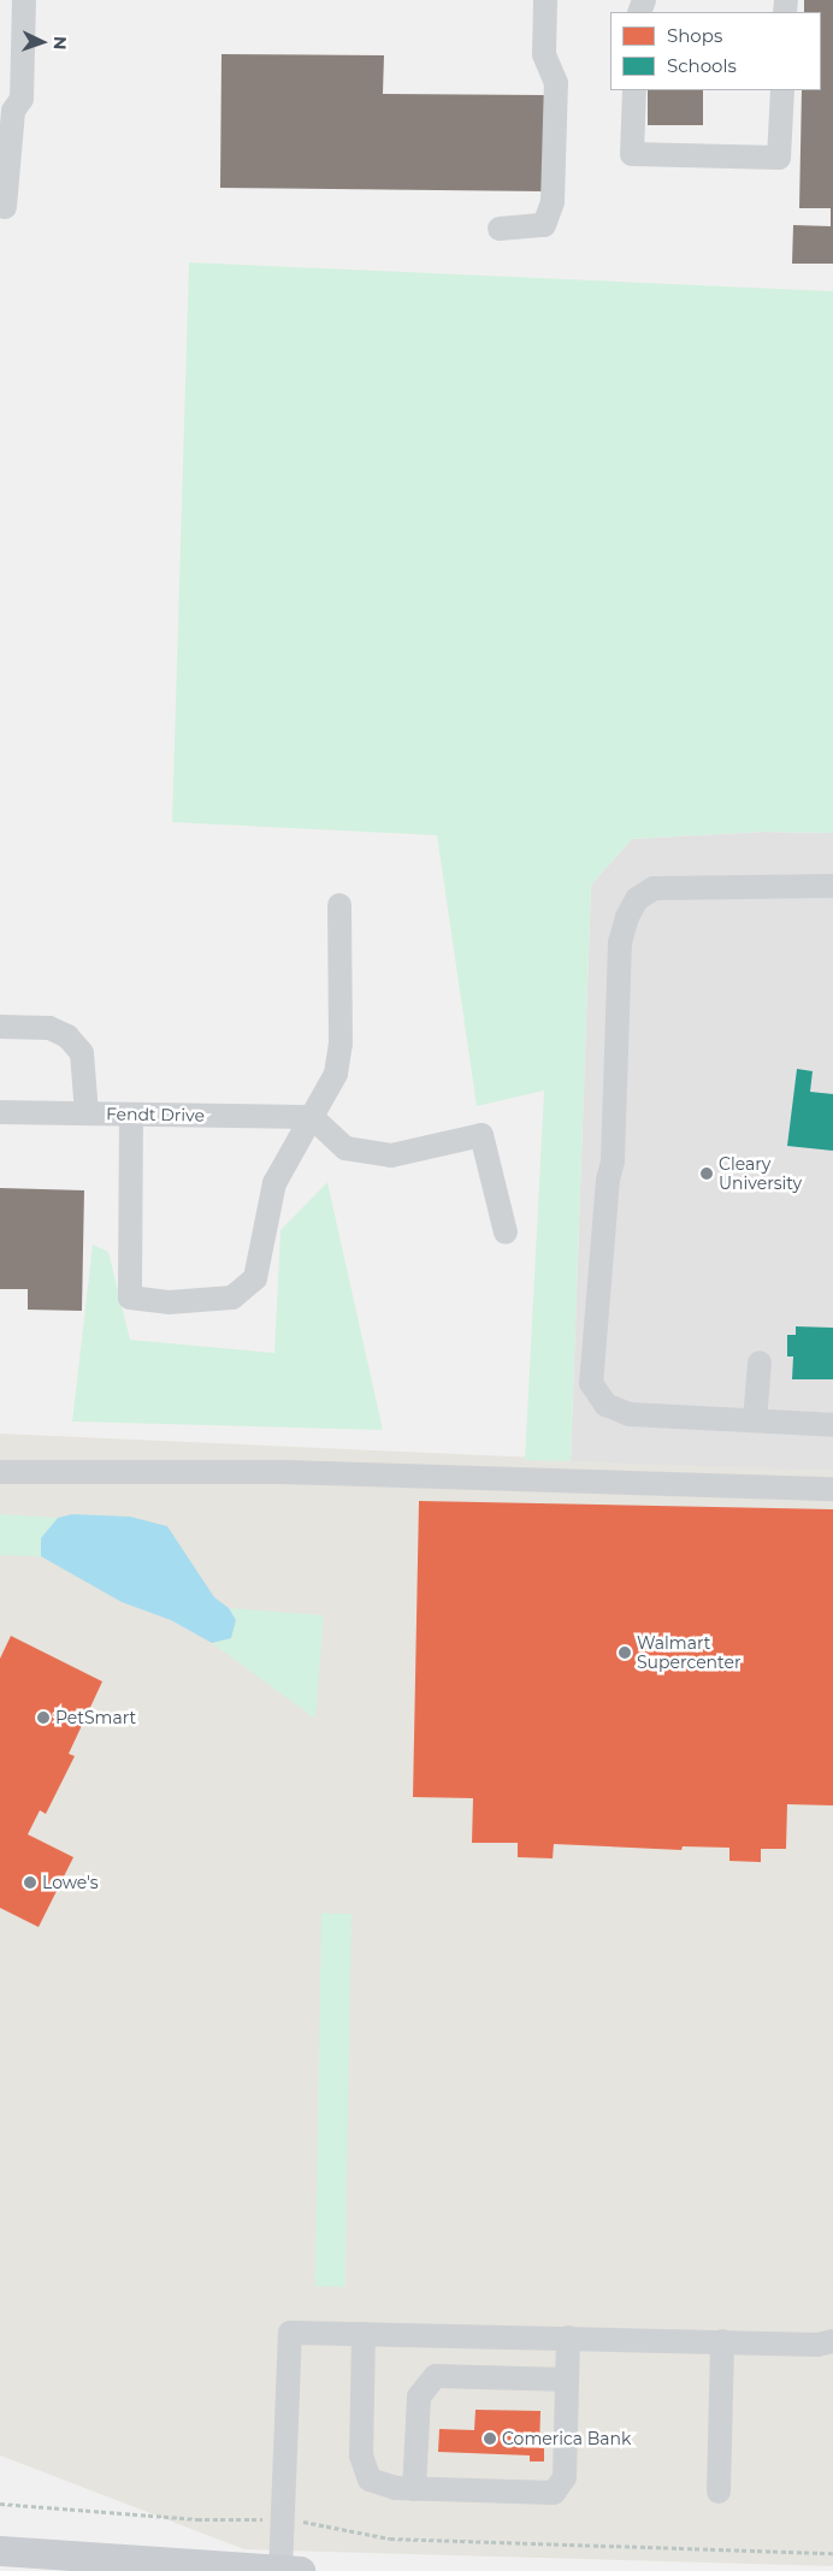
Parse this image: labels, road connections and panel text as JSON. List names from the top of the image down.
{
  "streets": {
    "street": ["Fendt Drive"]
  },
  "places": [
    "Cleary University",
    "Walmart Supercenter",
    "PetSmart",
    "Lowe's",
    "Comerica Bank"
  ],
  "legend": ["Shops", "Schools"],
  "north": "right"
}
